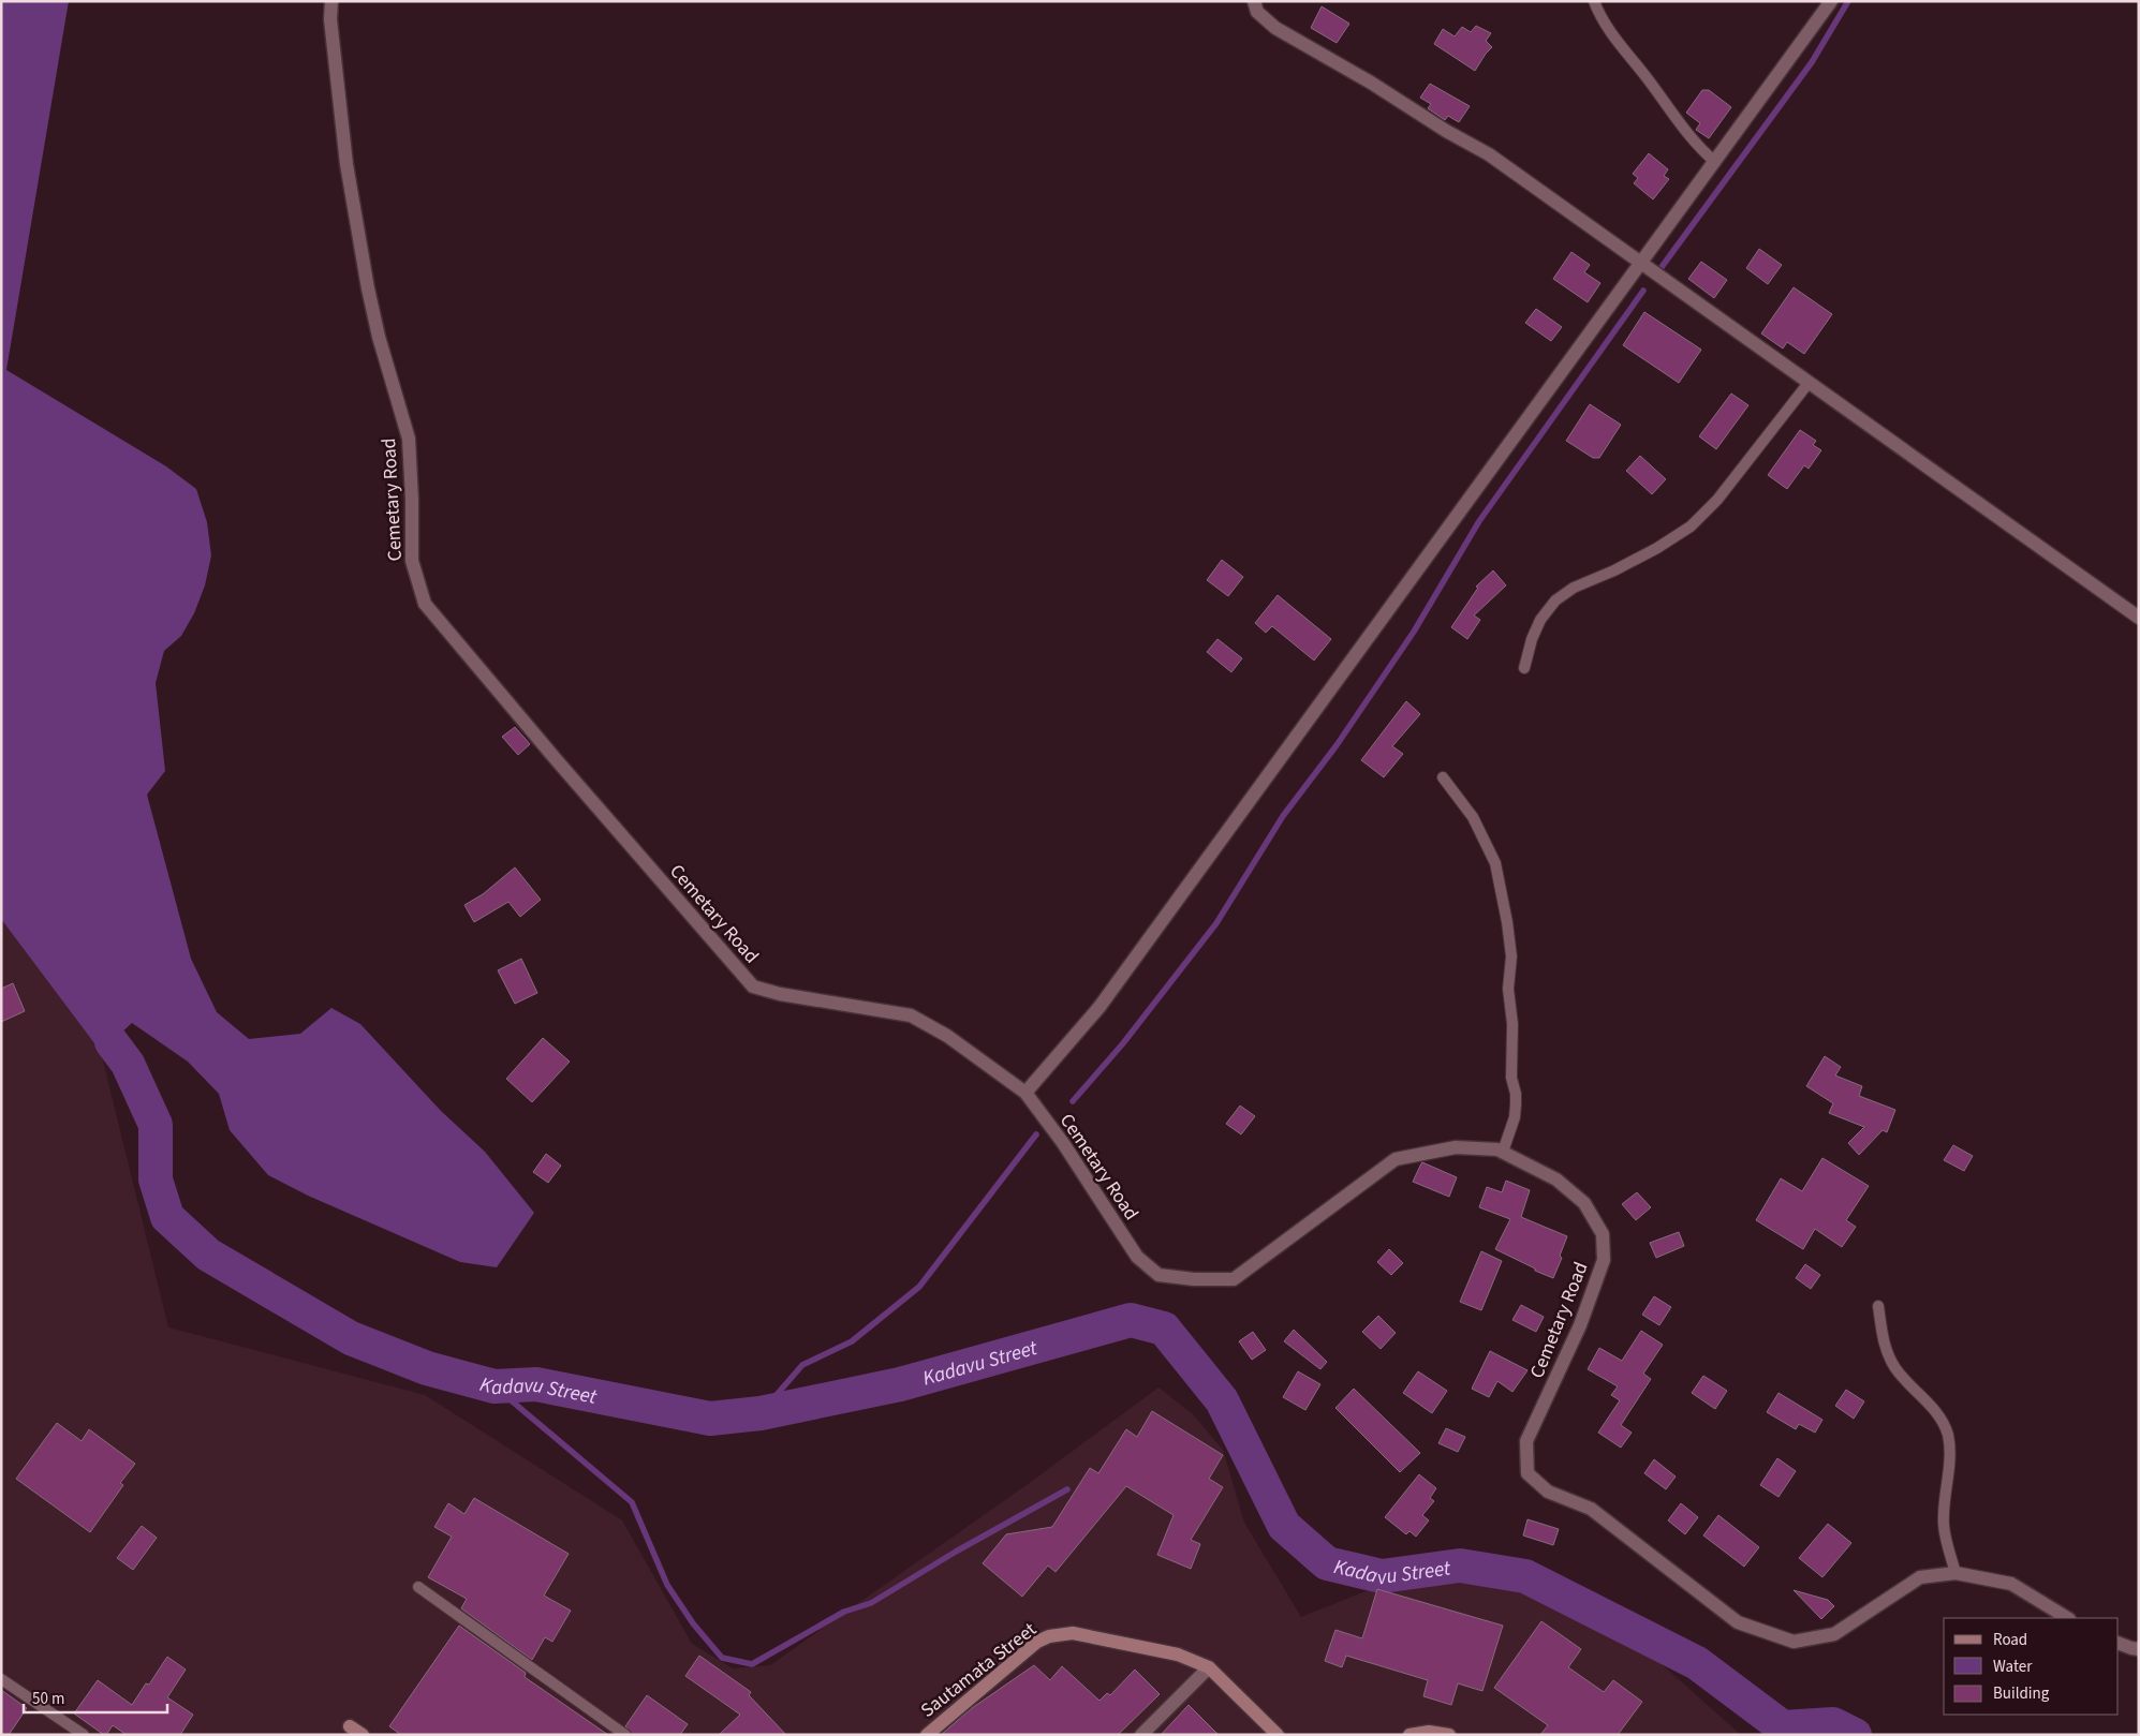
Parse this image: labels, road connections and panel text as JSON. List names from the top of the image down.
{
  "streets": {
    "street": ["Cemetary Road", "Sautamata Street"]
  },
  "water": ["Kadavu Street"],
  "legend": ["Road", "Water", "Building"],
  "scale_bar": "50 m"
}
